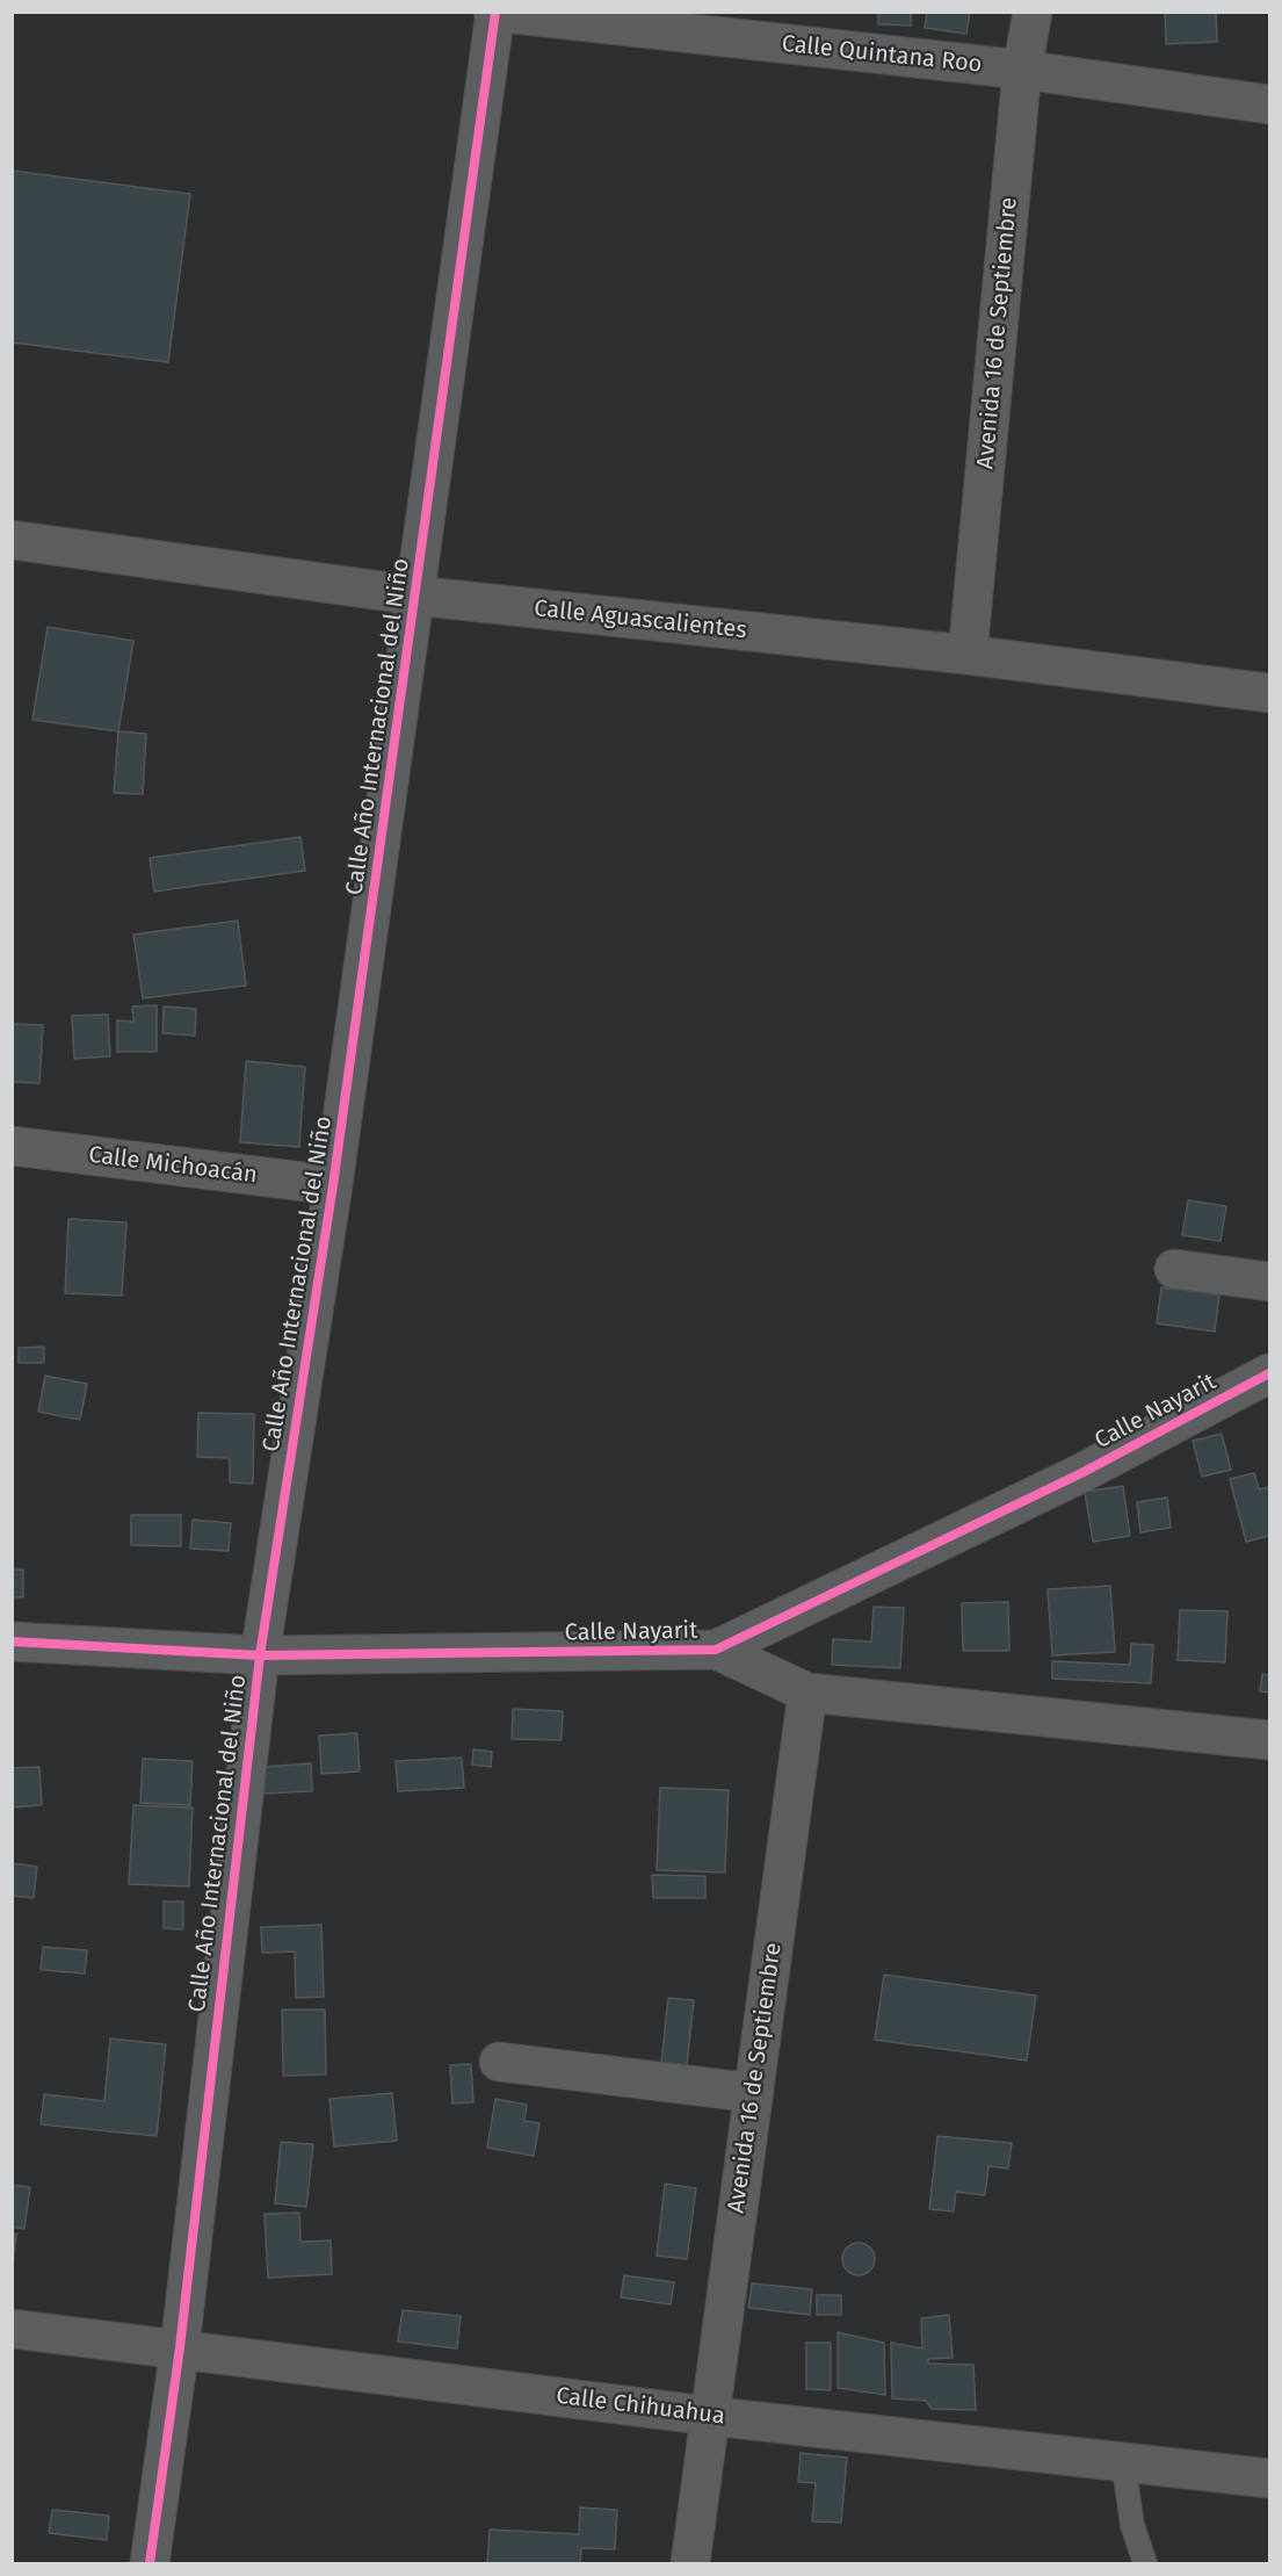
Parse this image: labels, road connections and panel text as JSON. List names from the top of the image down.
{
  "streets": {
    "street": [
      "Calle Quintana Roo",
      "Avenida 16 de Septiembre",
      "Calle Aguascalientes",
      "Calle Año Internacional del Niño",
      "Calle Michoacán",
      "Calle Nayarit",
      "Calle Chihuahua"
    ]
  },
  "crossings": [
    ["Calle Quintana Roo", "Avenida 16 de Septiembre"],
    ["Calle Quintana Roo", "Calle Año Internacional del Niño"],
    ["Avenida 16 de Septiembre", "Calle Aguascalientes"],
    ["Avenida 16 de Septiembre", "Calle Chihuahua"],
    ["Calle Aguascalientes", "Calle Año Internacional del Niño"],
    ["Calle Año Internacional del Niño", "Calle Michoacán"],
    ["Calle Año Internacional del Niño", "Calle Nayarit"],
    ["Calle Año Internacional del Niño", "Calle Chihuahua"]
  ]
}
